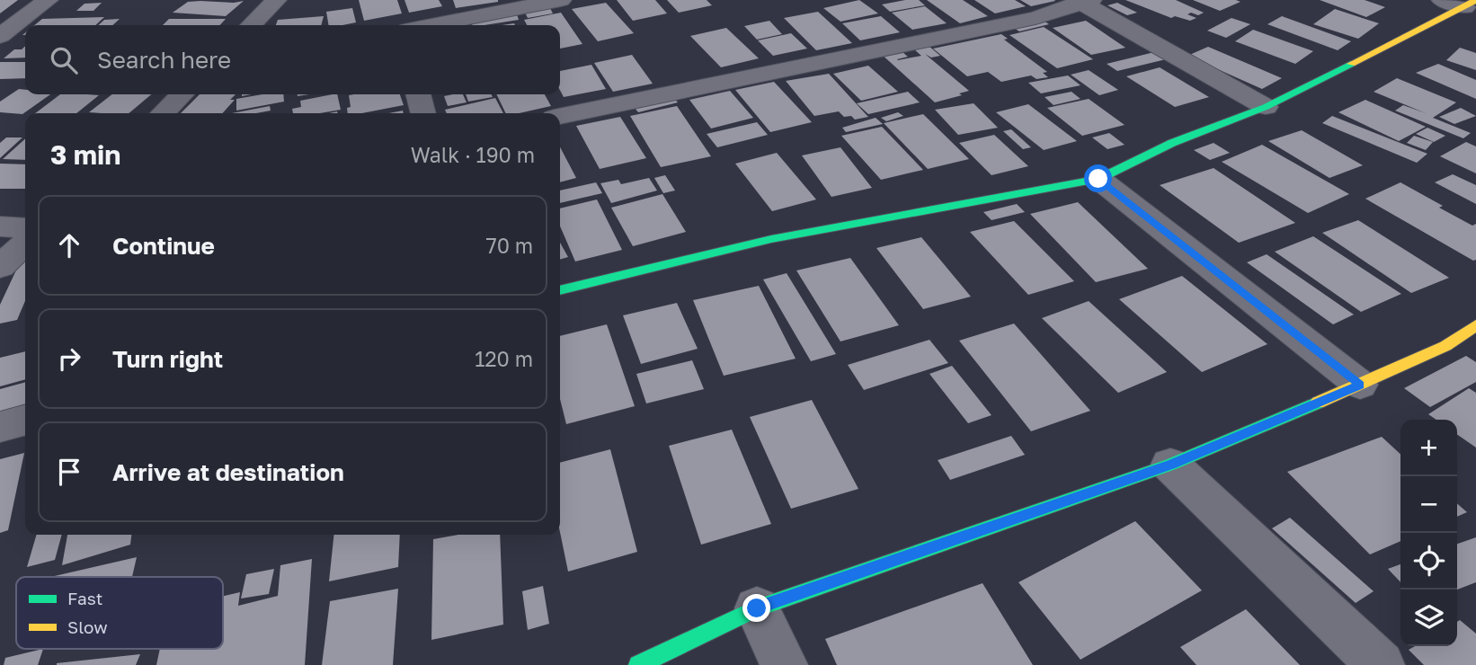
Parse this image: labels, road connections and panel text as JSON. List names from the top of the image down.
{
  "legend": ["Fast", "Slow"],
  "page": {
    "search": "Search here",
    "heading": ["3 min", "Walk · 190 m"],
    "list": [
      ["Continue", "70 m"],
      ["Turn right", "120 m"],
      "Arrive at destination"
    ],
    "map_buttons": ["+", "−"]
  }
}
